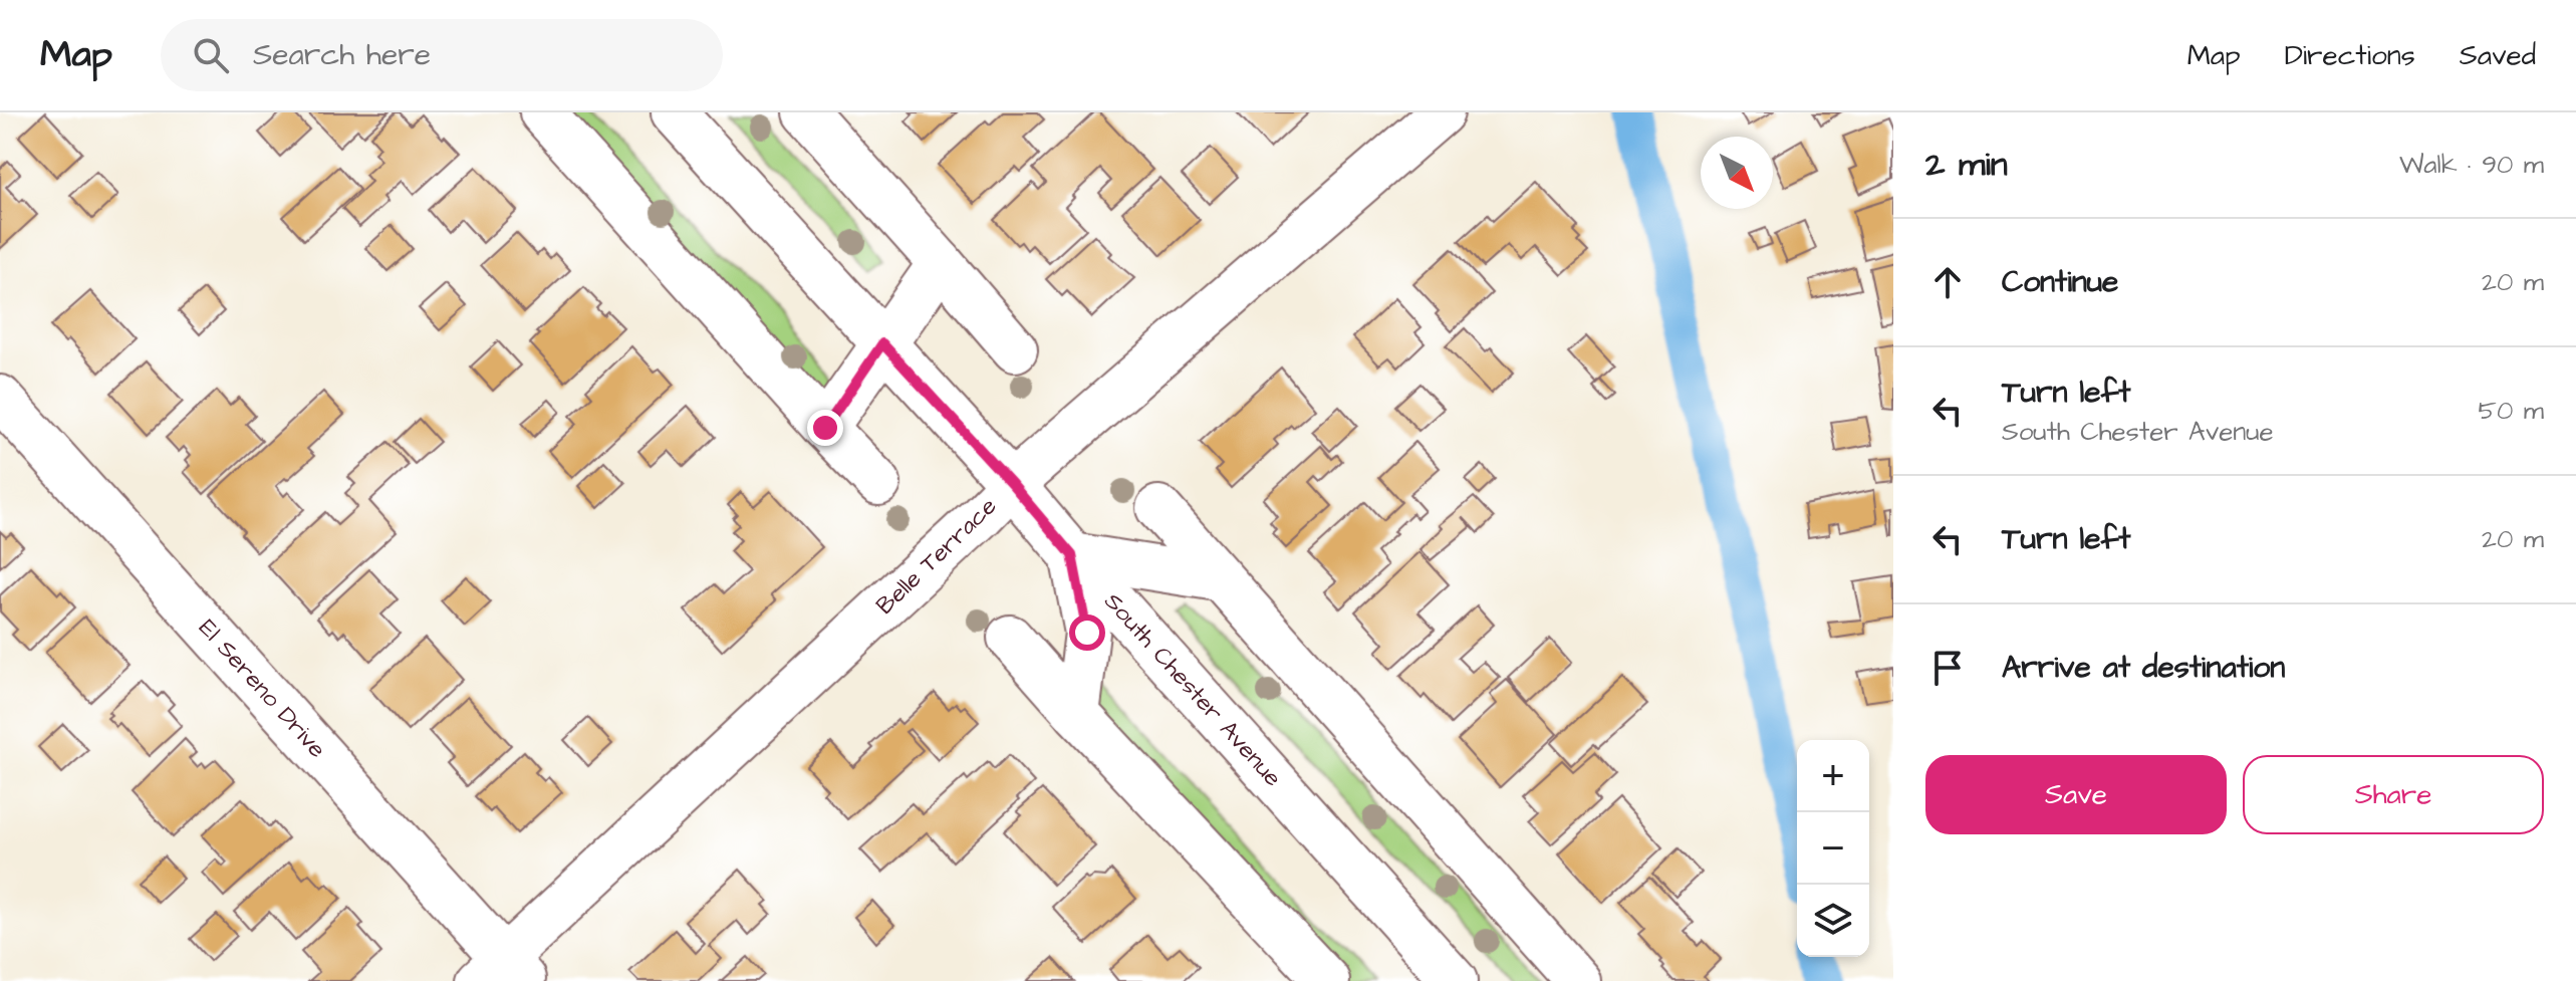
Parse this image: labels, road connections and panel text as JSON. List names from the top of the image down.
{
  "streets": {
    "street": ["Belle Terrace", "El Sereno Drive", "South Chester Avenue"]
  },
  "crossings": [
    ["Belle Terrace", "El Sereno Drive"],
    ["Belle Terrace", "South Chester Avenue"]
  ],
  "north": "bottom right",
  "page": {
    "header": "Map",
    "search": "Search here",
    "nav": ["Map", "Directions", "Saved"],
    "heading": ["2 min", "Walk · 90 m"],
    "list": [
      ["Continue", "20 m"],
      ["Turn left", "South Chester Avenue", "50 m"],
      ["Turn left", "20 m"],
      "Arrive at destination"
    ],
    "buttons": ["Save", "Share"],
    "map_buttons": ["+", "−"]
  }
}
